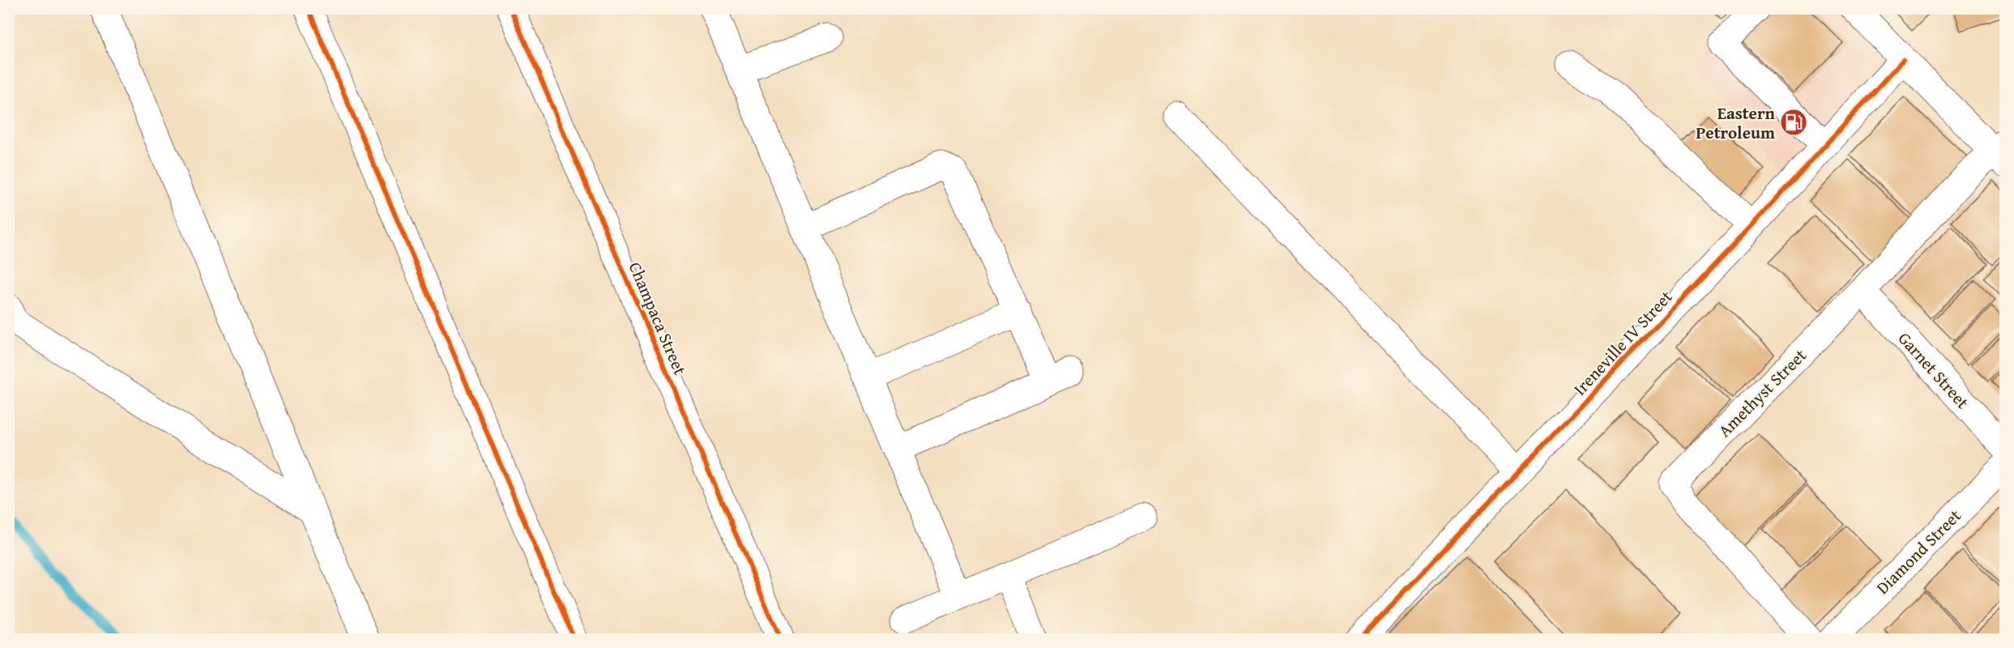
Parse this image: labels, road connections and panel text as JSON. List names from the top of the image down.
{
  "streets": {
    "street": [
      "Champaca Street",
      "Ireneville IV Street",
      "Garnet Street",
      "Amethyst Street",
      "Diamond Street"
    ]
  },
  "crossings": [
    ["Garnet Street", "Amethyst Street"]
  ],
  "places": {
    "fuel station": ["Eastern Petroleum"]
  }
}
